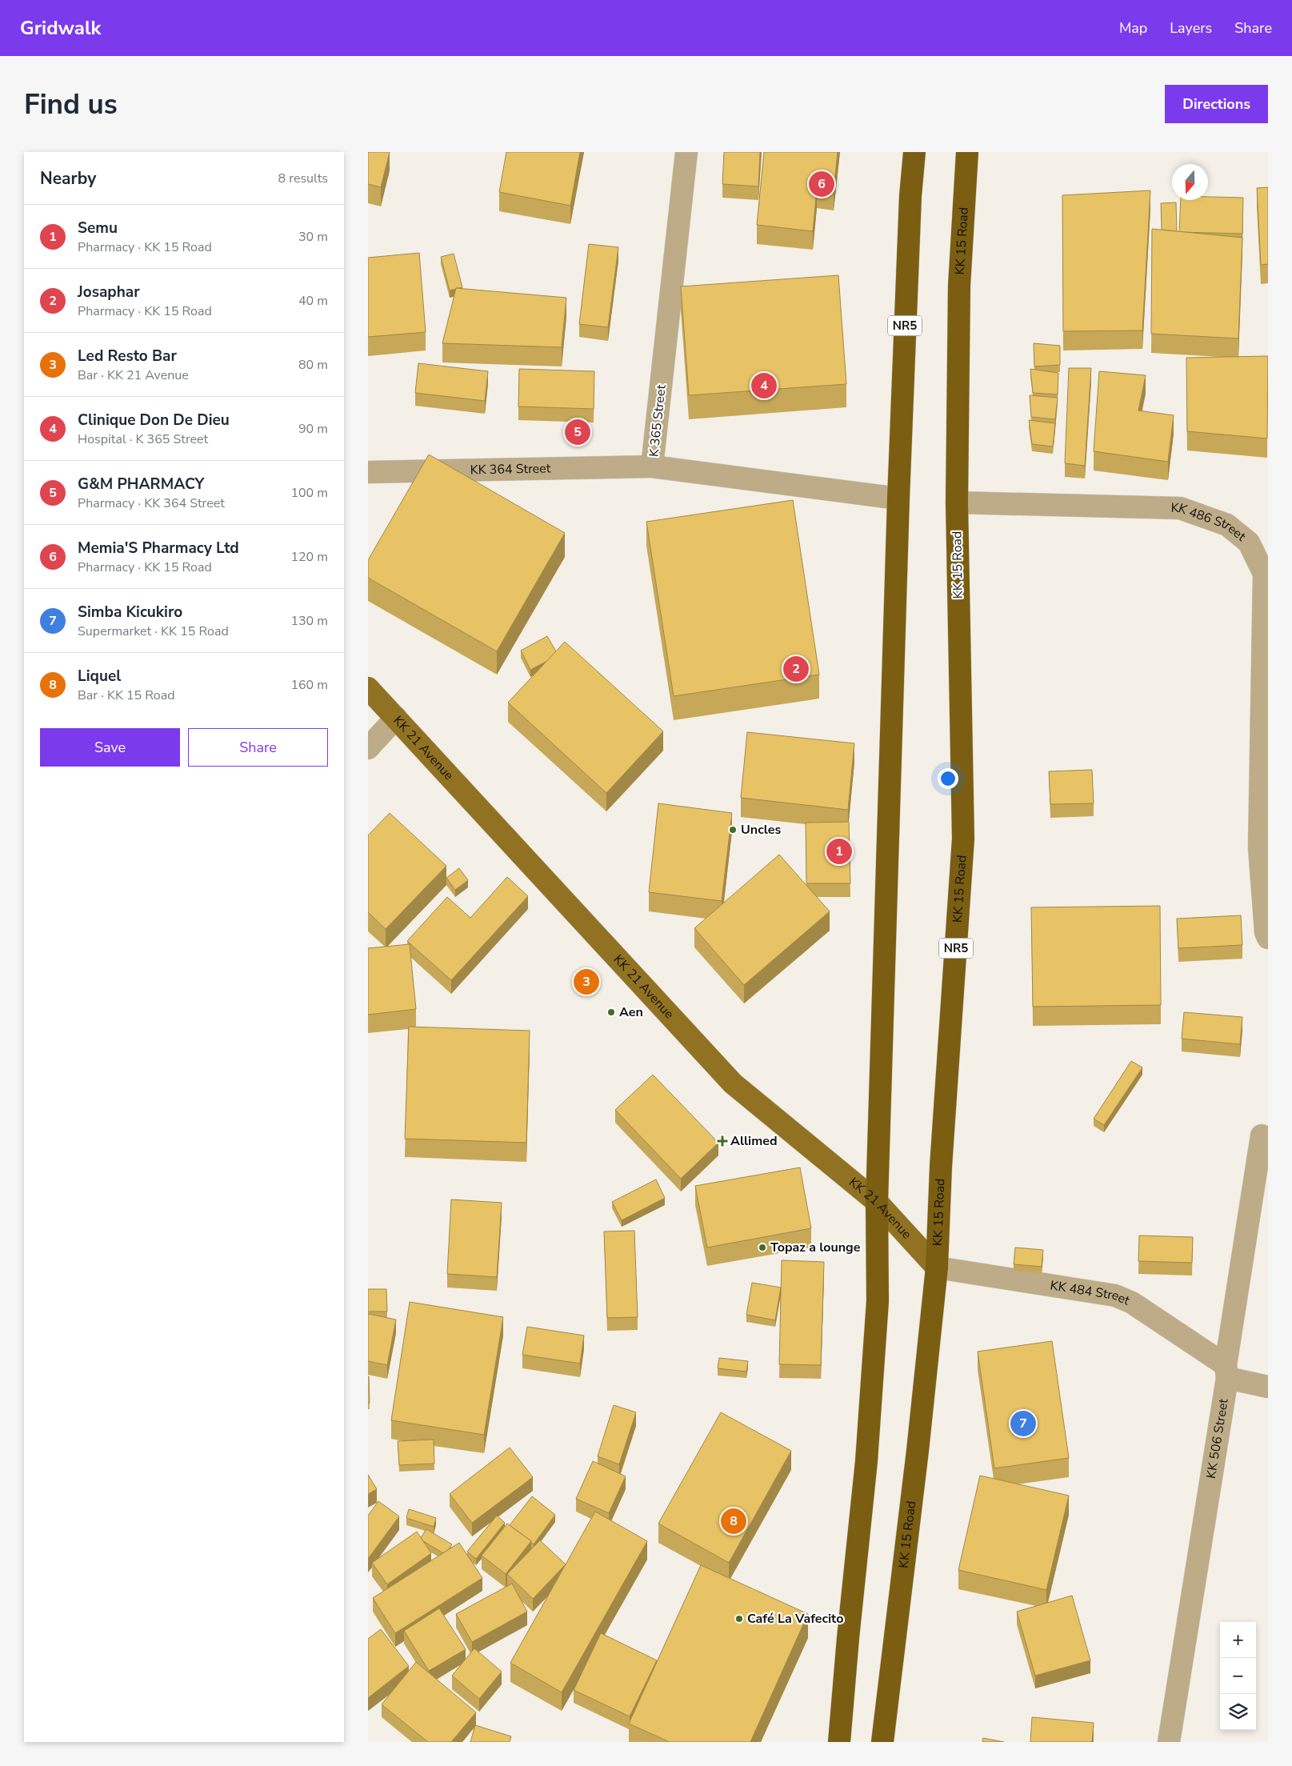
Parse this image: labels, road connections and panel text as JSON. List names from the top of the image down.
{
  "streets": {
    "highway": ["KK 15 Road", "NR5"],
    "main road": ["KK 21 Avenue"],
    "street": [
      "K 365 Street",
      "KK 364 Street",
      "KK 486 Street",
      "KK 484 Street",
      "KK 506 Street"
    ]
  },
  "crossings": [
    ["KK 15 Road", "KK 486 Street"],
    ["KK 15 Road", "KK 21 Avenue"],
    ["KK 15 Road", "KK 484 Street"],
    ["NR5", "K 365 Street"],
    ["NR5", "KK 21 Avenue"],
    ["K 365 Street", "KK 364 Street"],
    ["KK 21 Avenue", "KK 484 Street"],
    ["KK 484 Street", "KK 506 Street"]
  ],
  "places": {
    "other": [
      "Uncles",
      "Aen",
      "Topaz a lounge",
      "Café La Vafecito"
    ],
    "health": ["Allimed"]
  },
  "north": "bottom",
  "page": {
    "header": "Gridwalk",
    "nav": ["Map", "Layers", "Share"],
    "buttons": [
      "Directions",
      ["Save", "Share"]
    ],
    "title": "Find us",
    "heading": ["Nearby", "8 results"],
    "pins": [
      "6",
      "4",
      "5",
      "2",
      "1",
      "3",
      "7",
      "8"
    ],
    "list": [
      {
        "mark": "1",
        "name": "Semu",
        "note": "Pharmacy · KK 15 Road",
        "value": "30 m"
      },
      {
        "mark": "2",
        "name": "Josaphar",
        "note": "Pharmacy · KK 15 Road",
        "value": "40 m"
      },
      {
        "mark": "3",
        "name": "Led Resto Bar",
        "note": "Bar · KK 21 Avenue",
        "value": "80 m"
      },
      {
        "mark": "4",
        "name": "Clinique Don De Dieu",
        "note": "Hospital · K 365 Street",
        "value": "90 m"
      },
      {
        "mark": "5",
        "name": "G&M PHARMACY",
        "note": "Pharmacy · KK 364 Street",
        "value": "100 m"
      },
      {
        "mark": "6",
        "name": "Memia'S Pharmacy Ltd",
        "note": "Pharmacy · KK 15 Road",
        "value": "120 m"
      },
      {
        "mark": "7",
        "name": "Simba Kicukiro",
        "note": "Supermarket · KK 15 Road",
        "value": "130 m"
      },
      {
        "mark": "8",
        "name": "Liquel",
        "note": "Bar · KK 15 Road",
        "value": "160 m"
      }
    ],
    "map_buttons": ["+", "−"]
  }
}
